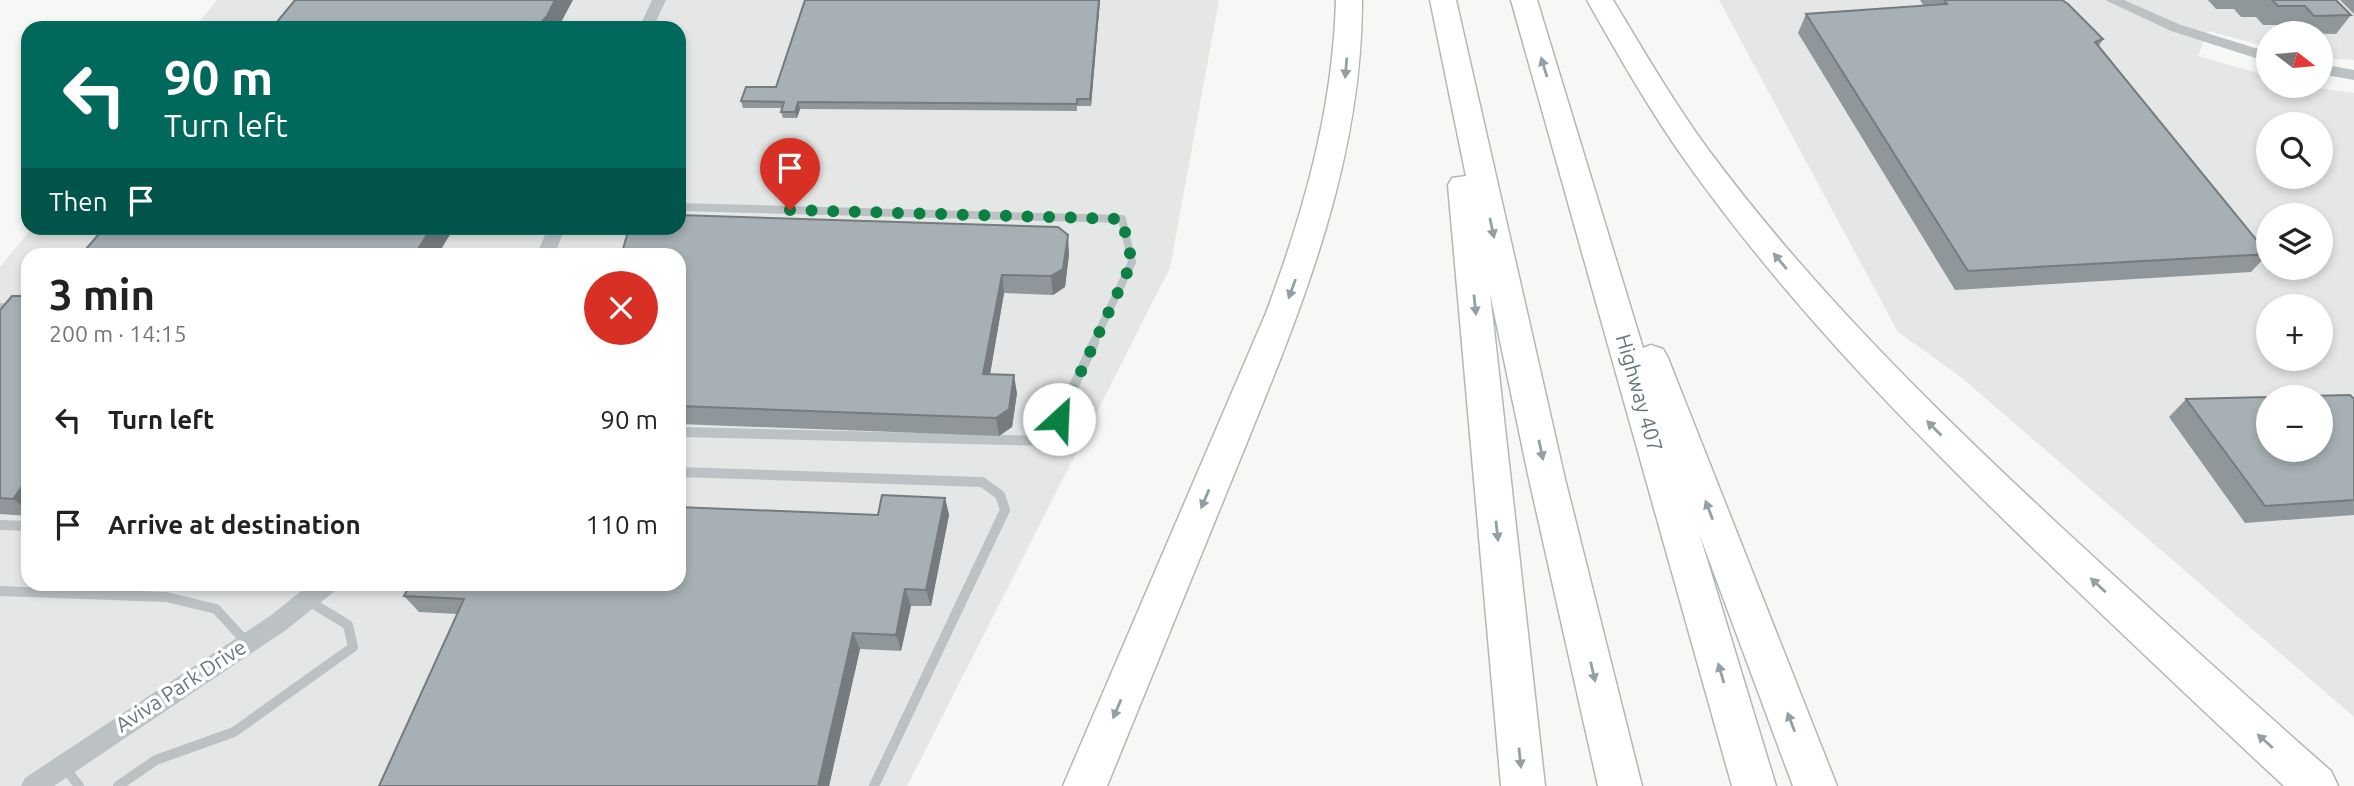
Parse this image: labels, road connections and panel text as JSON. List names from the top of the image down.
{
  "streets": {
    "highway": ["Highway 407"],
    "street": ["Aviva Park Drive"]
  },
  "north": "right",
  "page": {
    "map_buttons": ["+", "−"],
    "turn": ["90 m", "Turn left"],
    "then": "Then",
    "heading": ["3 min", "200 m · 14:15"],
    "list": [
      {
        "name": "Turn left",
        "value": "90 m"
      },
      {
        "name": "Arrive at destination",
        "value": "110 m"
      }
    ]
  }
}
